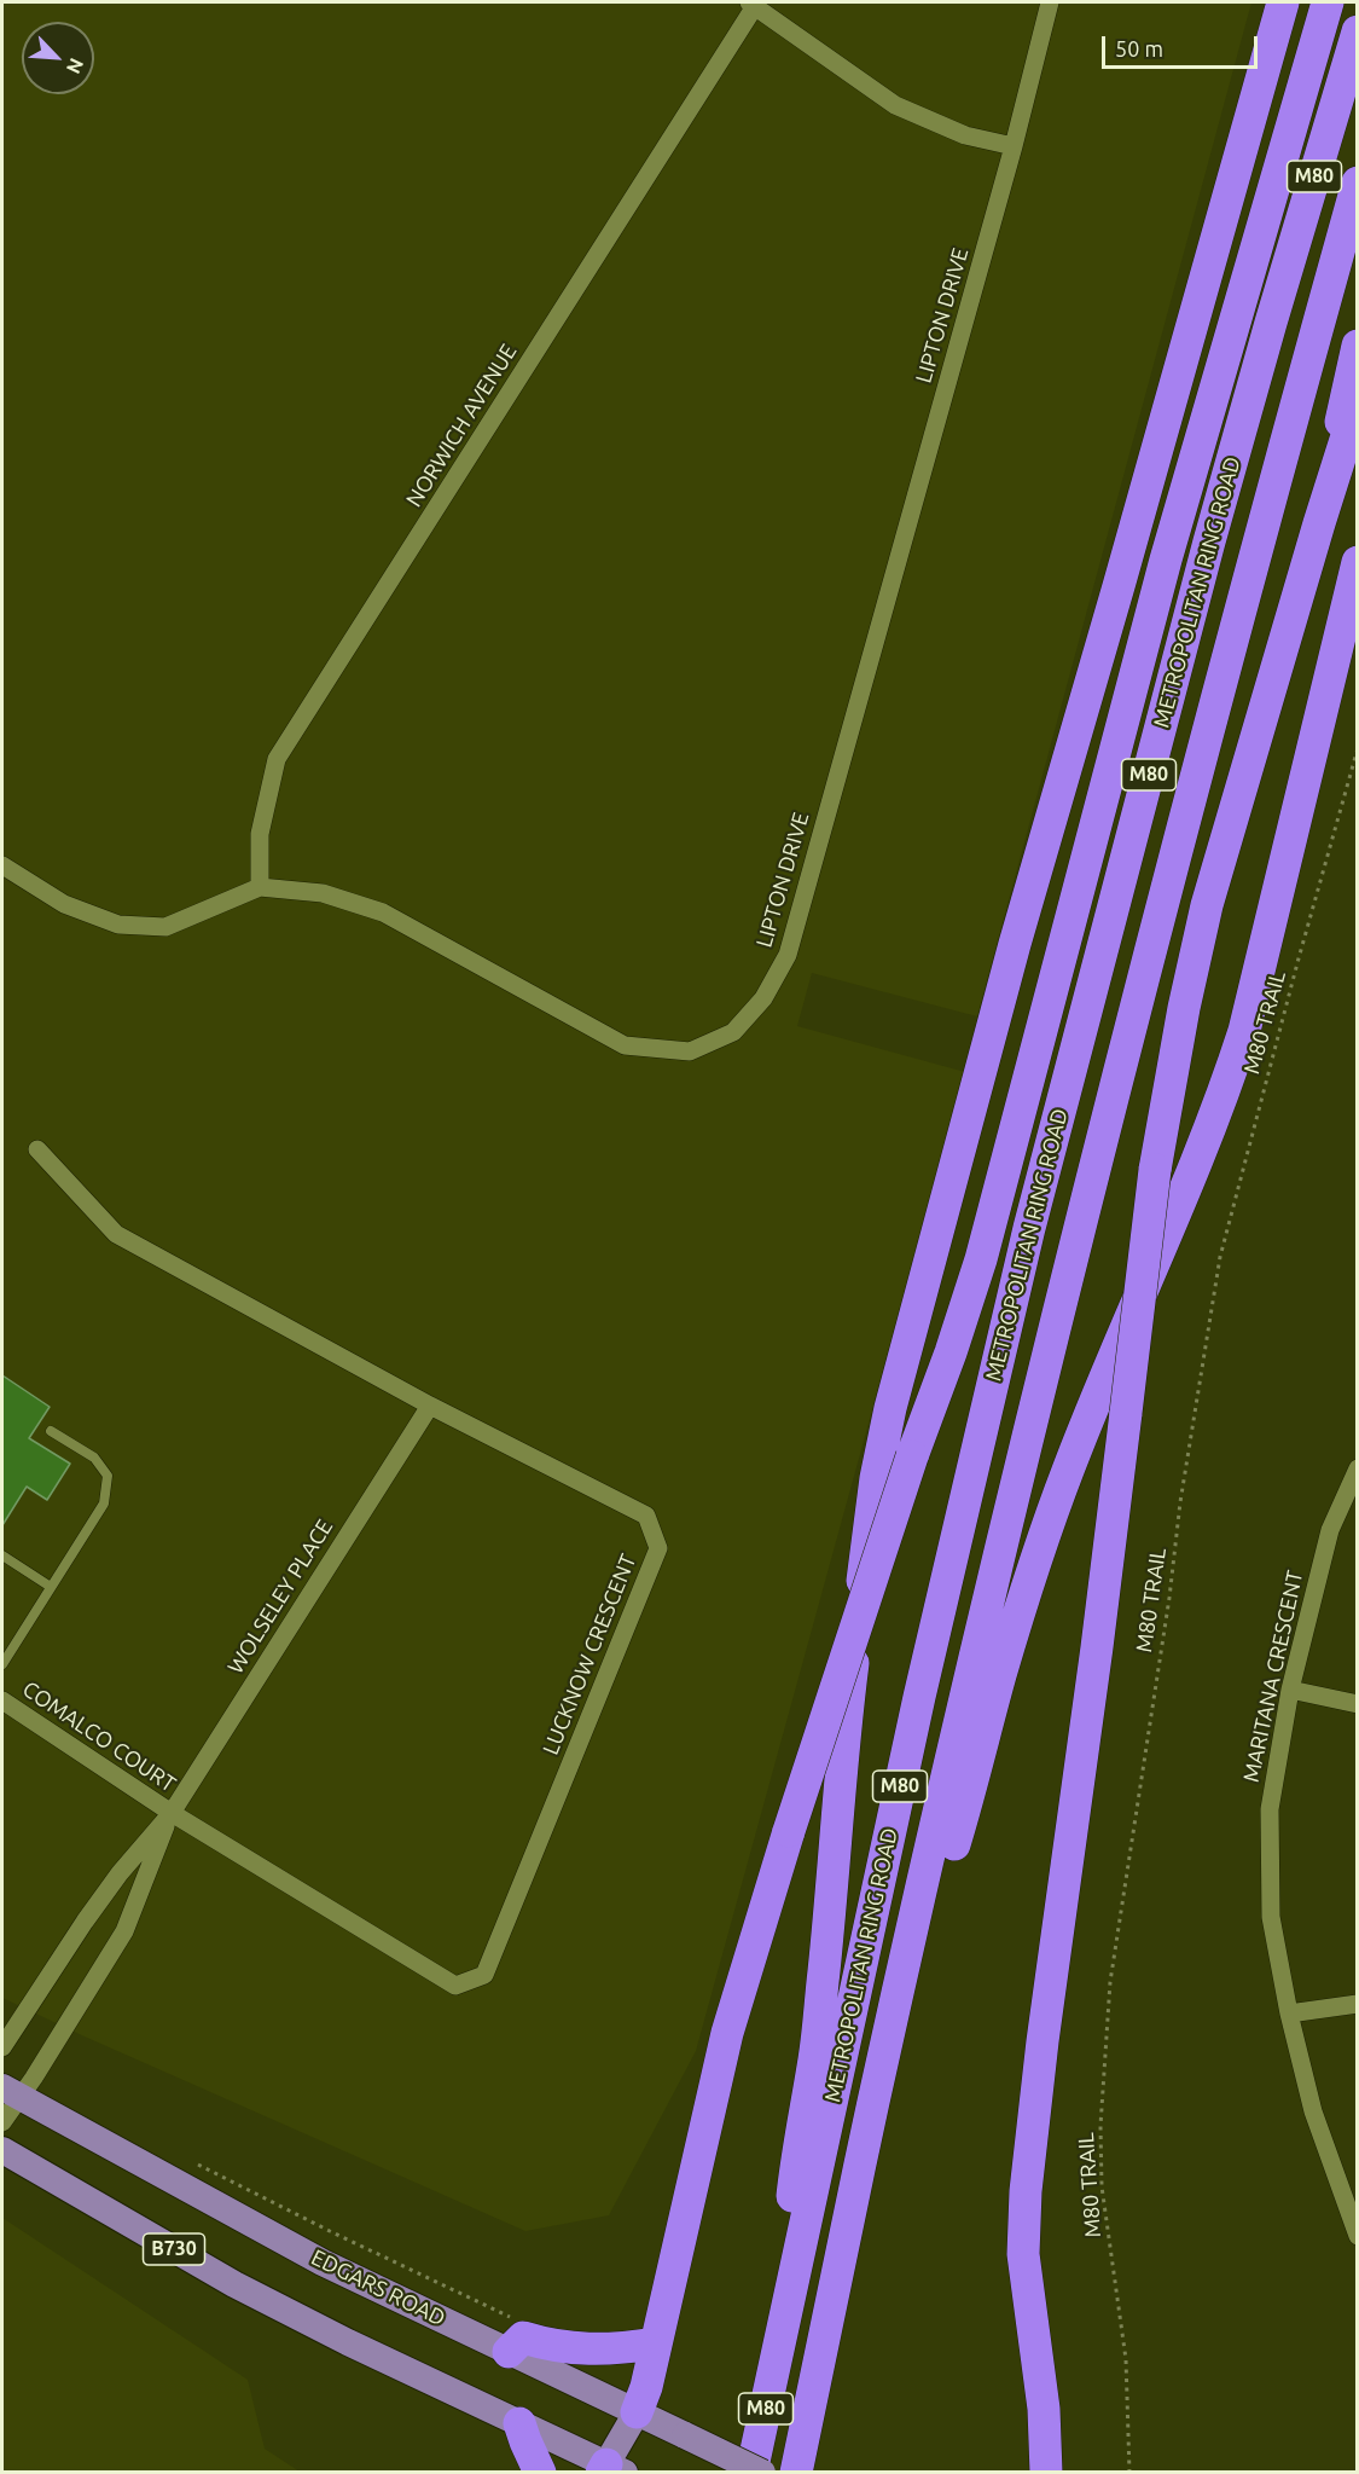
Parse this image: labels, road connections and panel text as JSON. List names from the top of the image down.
{
  "streets": {
    "highway": ["M80", "METROPOLITAN RING ROAD"],
    "main road": ["B730", "EDGARS ROAD"],
    "street": [
      "LIPTON DRIVE",
      "NORWICH AVENUE",
      "WOLSELEY PLACE",
      "LUCKNOW CRESCENT",
      "MARITANA CRESCENT",
      "COMALCO COURT"
    ],
    "path": ["M80 TRAIL"]
  },
  "crossings": [
    ["LIPTON DRIVE", "NORWICH AVENUE"],
    ["WOLSELEY PLACE", "LUCKNOW CRESCENT"],
    ["WOLSELEY PLACE", "COMALCO COURT"],
    ["WOLSELEY PLACE", "EDGARS ROAD"],
    ["LUCKNOW CRESCENT", "COMALCO COURT"]
  ],
  "scale_bar": "50 m",
  "north": "bottom right"
}
